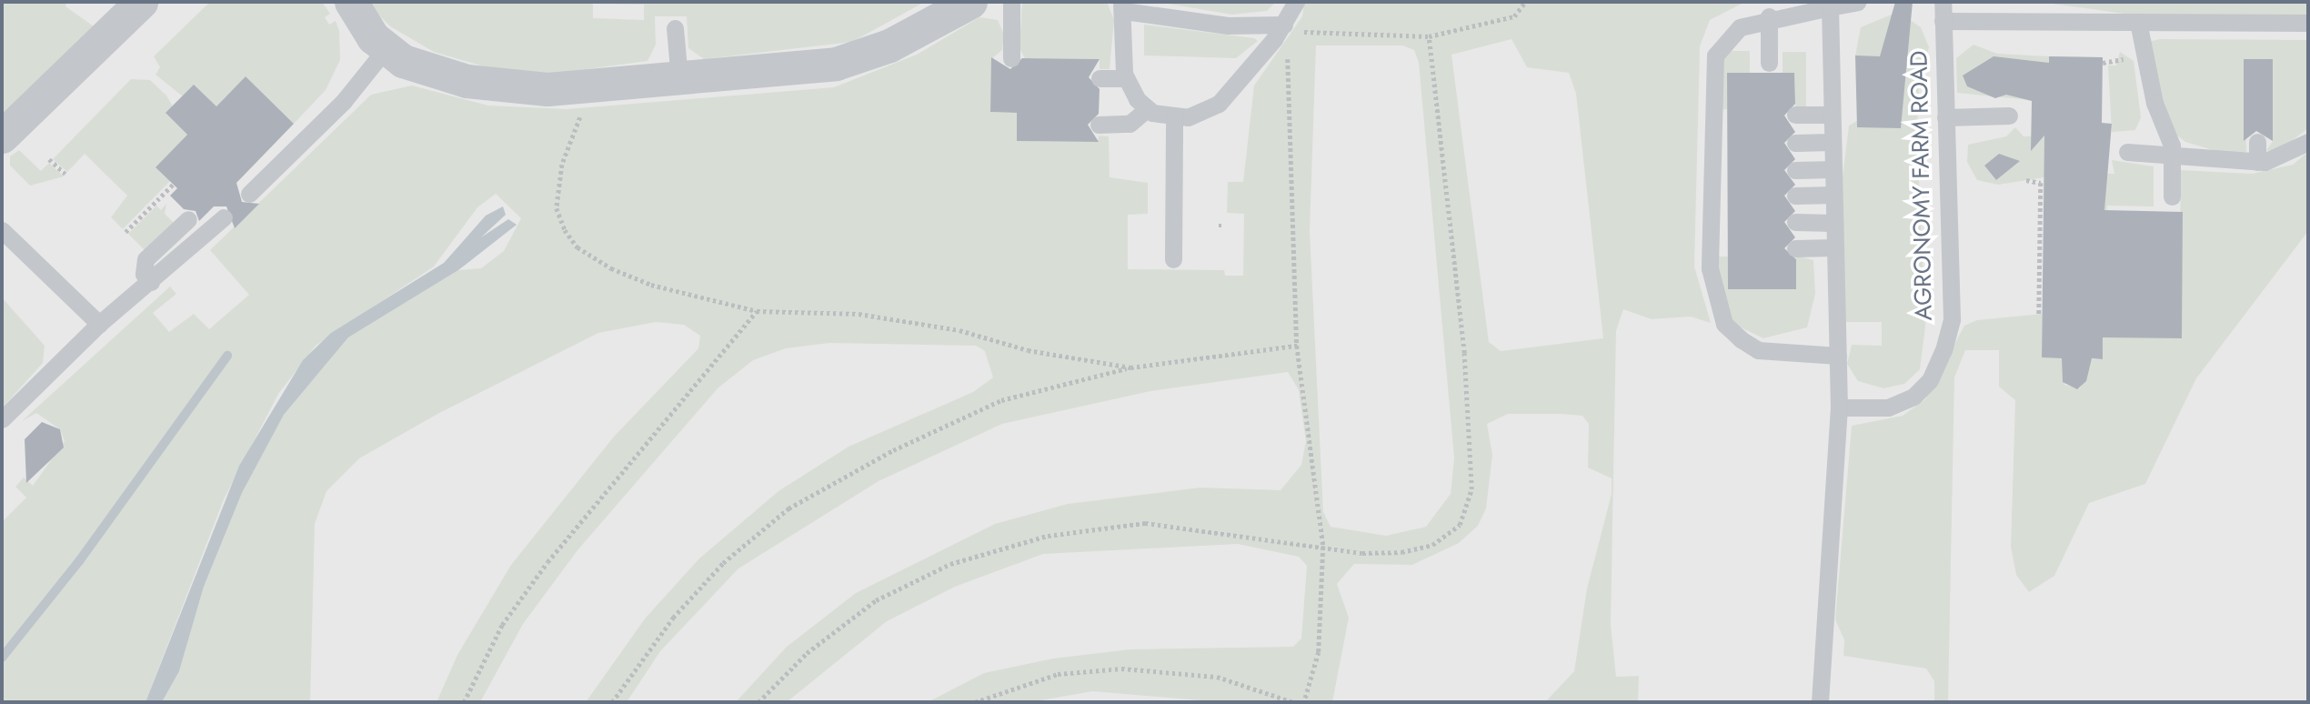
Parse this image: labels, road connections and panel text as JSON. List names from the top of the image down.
{
  "streets": {
    "lane": ["AGRONOMY FARM ROAD"]
  }
}
